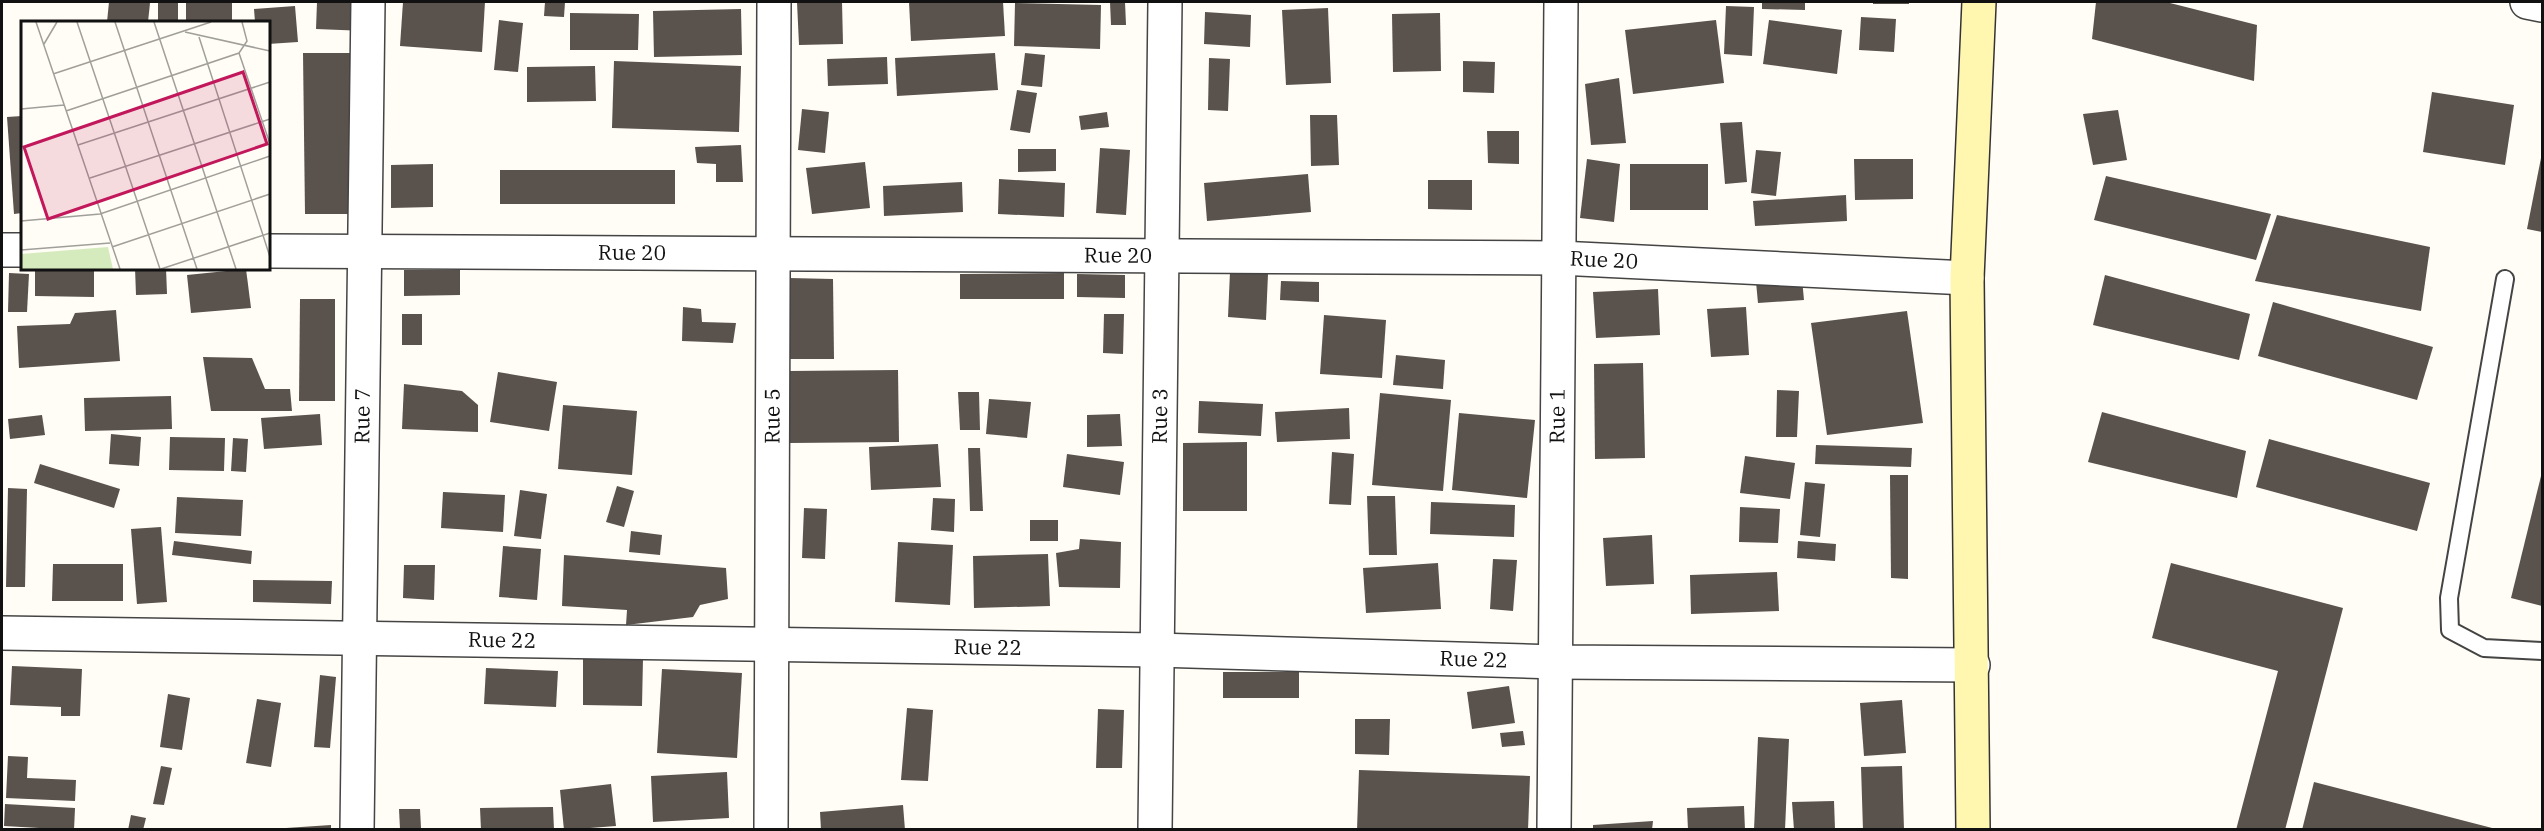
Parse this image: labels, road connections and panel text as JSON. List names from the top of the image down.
{
  "streets": {
    "street": [
      "Rue 20",
      "Rue 7",
      "Rue 3",
      "Rue 5",
      "Rue 1",
      "Rue 22"
    ]
  },
  "crossings": [
    ["Rue 20", "Rue 7"],
    ["Rue 20", "Rue 3"],
    ["Rue 20", "Rue 5"],
    ["Rue 20", "Rue 1"],
    ["Rue 7", "Rue 22"],
    ["Rue 3", "Rue 22"],
    ["Rue 5", "Rue 22"],
    ["Rue 1", "Rue 22"]
  ]
}
